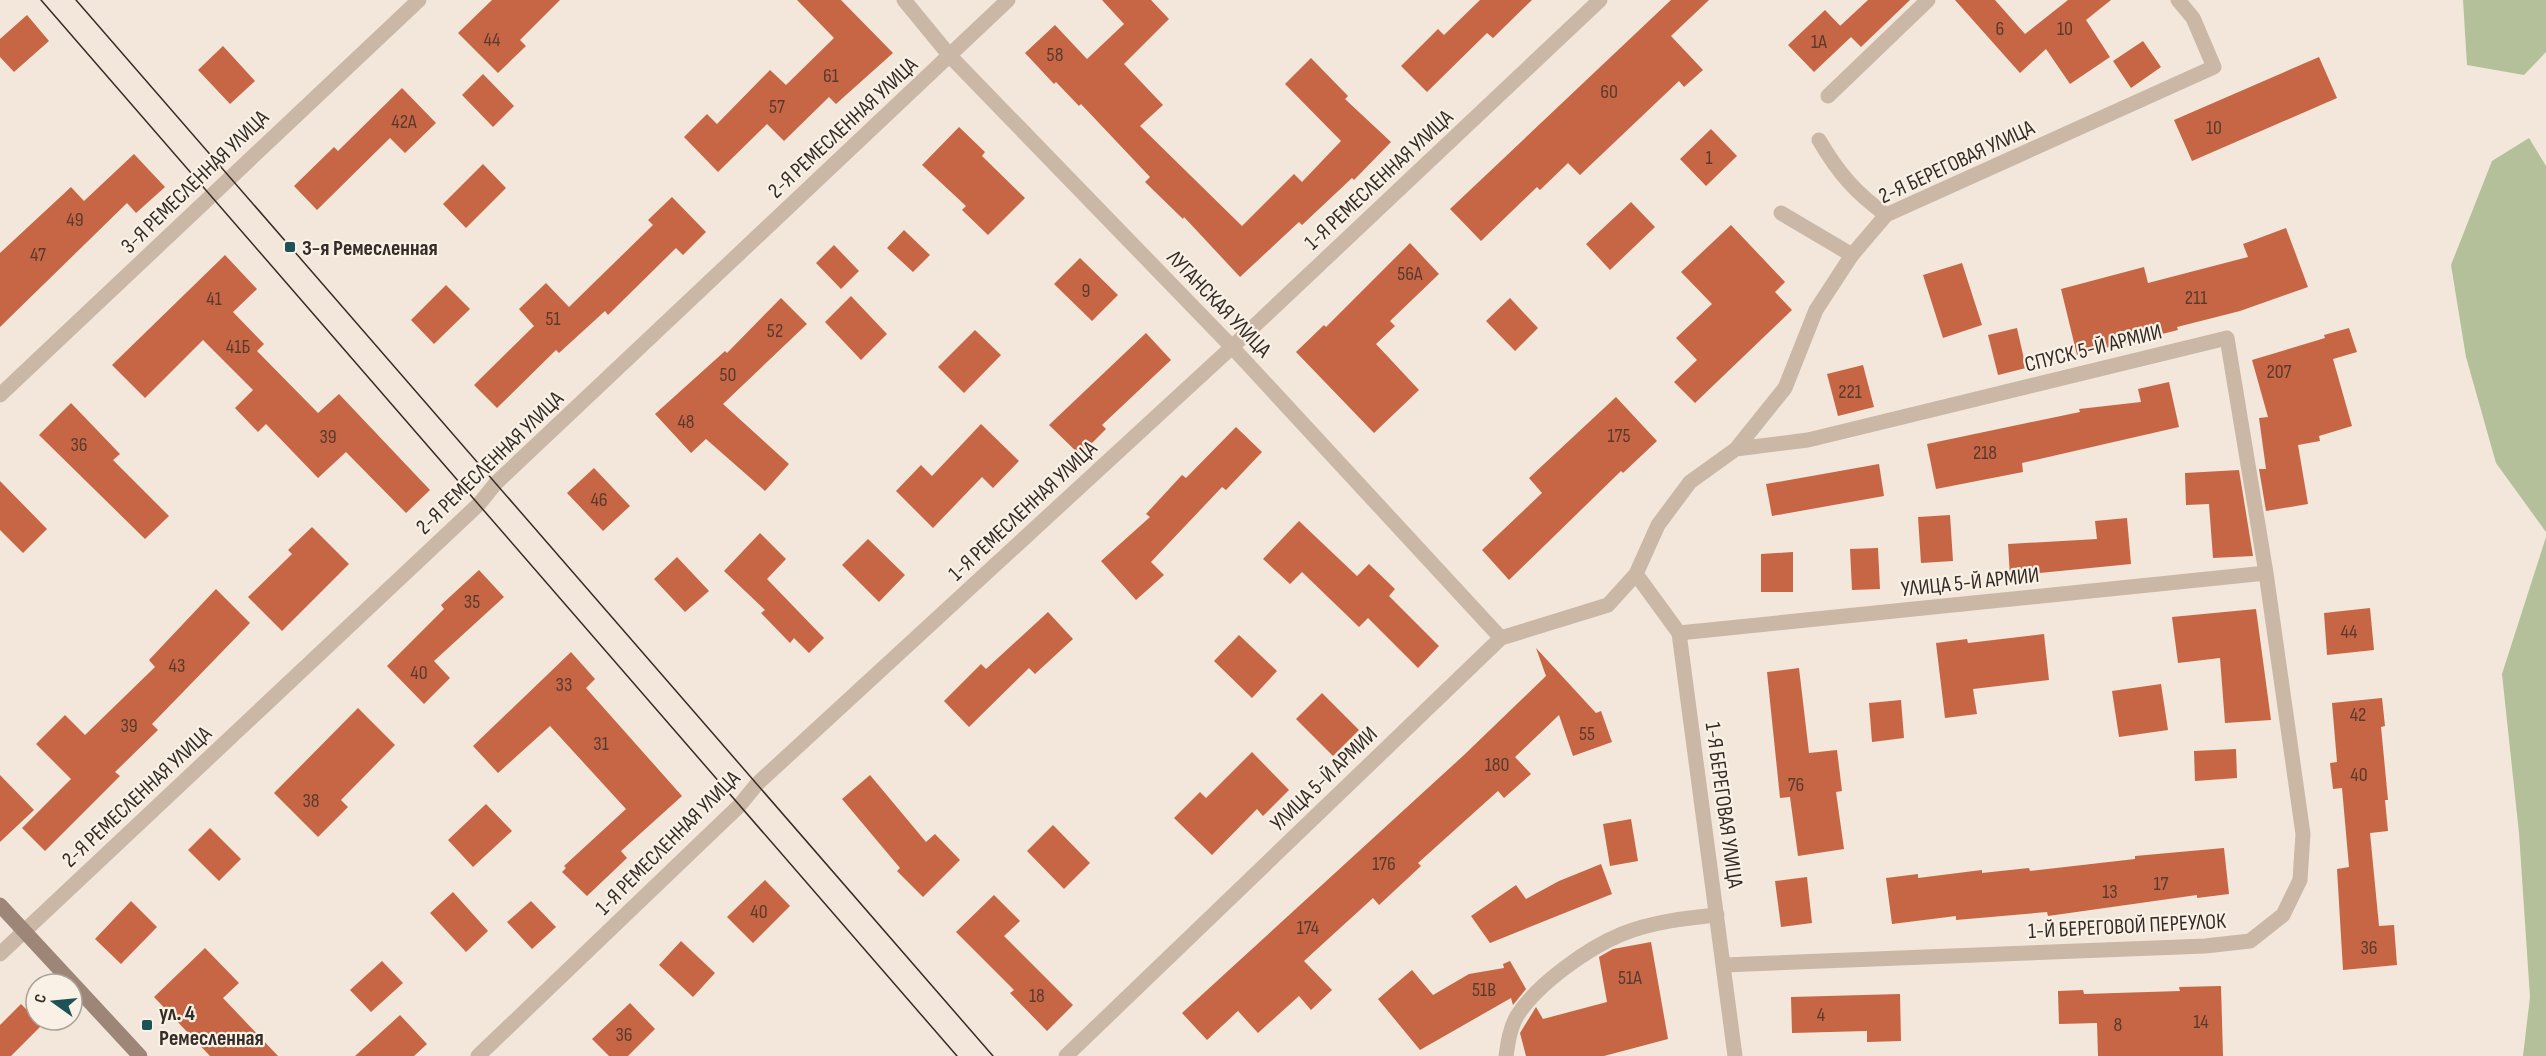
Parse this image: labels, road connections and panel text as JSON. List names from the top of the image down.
{
  "streets": {
    "street": [
      "2-Я РЕМЕСЛЕННАЯ УЛИЦА",
      "2-Я БЕРЕГОВАЯ УЛИЦА",
      "1-Я РЕМЕСЛЕННАЯ УЛИЦА",
      "3-Я РЕМЕСЛЕННАЯ УЛИЦА",
      "ЛУГАНСКАЯ УЛИЦА",
      "СПУСК 5-Й АРМИИ",
      "УЛИЦА 5-Й АРМИИ",
      "1-Я БЕРЕГОВАЯ УЛИЦА",
      "1-Й БЕРЕГОВОЙ ПЕРЕУЛОК"
    ]
  },
  "crossings": [
    ["2-Я РЕМЕСЛЕННАЯ УЛИЦА", "ЛУГАНСКАЯ УЛИЦА"],
    ["2-Я БЕРЕГОВАЯ УЛИЦА", "СПУСК 5-Й АРМИИ"],
    ["2-Я БЕРЕГОВАЯ УЛИЦА", "УЛИЦА 5-Й АРМИИ"],
    ["2-Я БЕРЕГОВАЯ УЛИЦА", "1-Я БЕРЕГОВАЯ УЛИЦА"],
    ["1-Я РЕМЕСЛЕННАЯ УЛИЦА", "ЛУГАНСКАЯ УЛИЦА"],
    ["ЛУГАНСКАЯ УЛИЦА", "УЛИЦА 5-Й АРМИИ"],
    ["СПУСК 5-Й АРМИИ", "УЛИЦА 5-Й АРМИИ"],
    ["СПУСК 5-Й АРМИИ", "1-Й БЕРЕГОВОЙ ПЕРЕУЛОК"],
    ["УЛИЦА 5-Й АРМИИ", "1-Я БЕРЕГОВАЯ УЛИЦА"],
    ["УЛИЦА 5-Й АРМИИ", "1-Й БЕРЕГОВОЙ ПЕРЕУЛОК"],
    ["1-Я БЕРЕГОВАЯ УЛИЦА", "1-Й БЕРЕГОВОЙ ПЕРЕУЛОК"]
  ],
  "places": {
    "transit": ["3-я Ремесленная", "ул. 4 Ремесленная"]
  },
  "house_numbers": [
    "6",
    "10",
    "44",
    "1А",
    "58",
    "61",
    "60",
    "57",
    "42А",
    "10",
    "1",
    "49",
    "47",
    "56А",
    "9",
    "211",
    "41",
    "51",
    "52",
    "41Б",
    "207",
    "50",
    "221",
    "48",
    "175",
    "39",
    "36",
    "218",
    "46",
    "35",
    "44",
    "43",
    "40",
    "33",
    "42",
    "39",
    "55",
    "31",
    "180",
    "40",
    "76",
    "38",
    "176",
    "17",
    "13",
    "40",
    "174",
    "36",
    "51А",
    "51В",
    "18",
    "4",
    "14",
    "8",
    "36"
  ],
  "north": "left"
}
